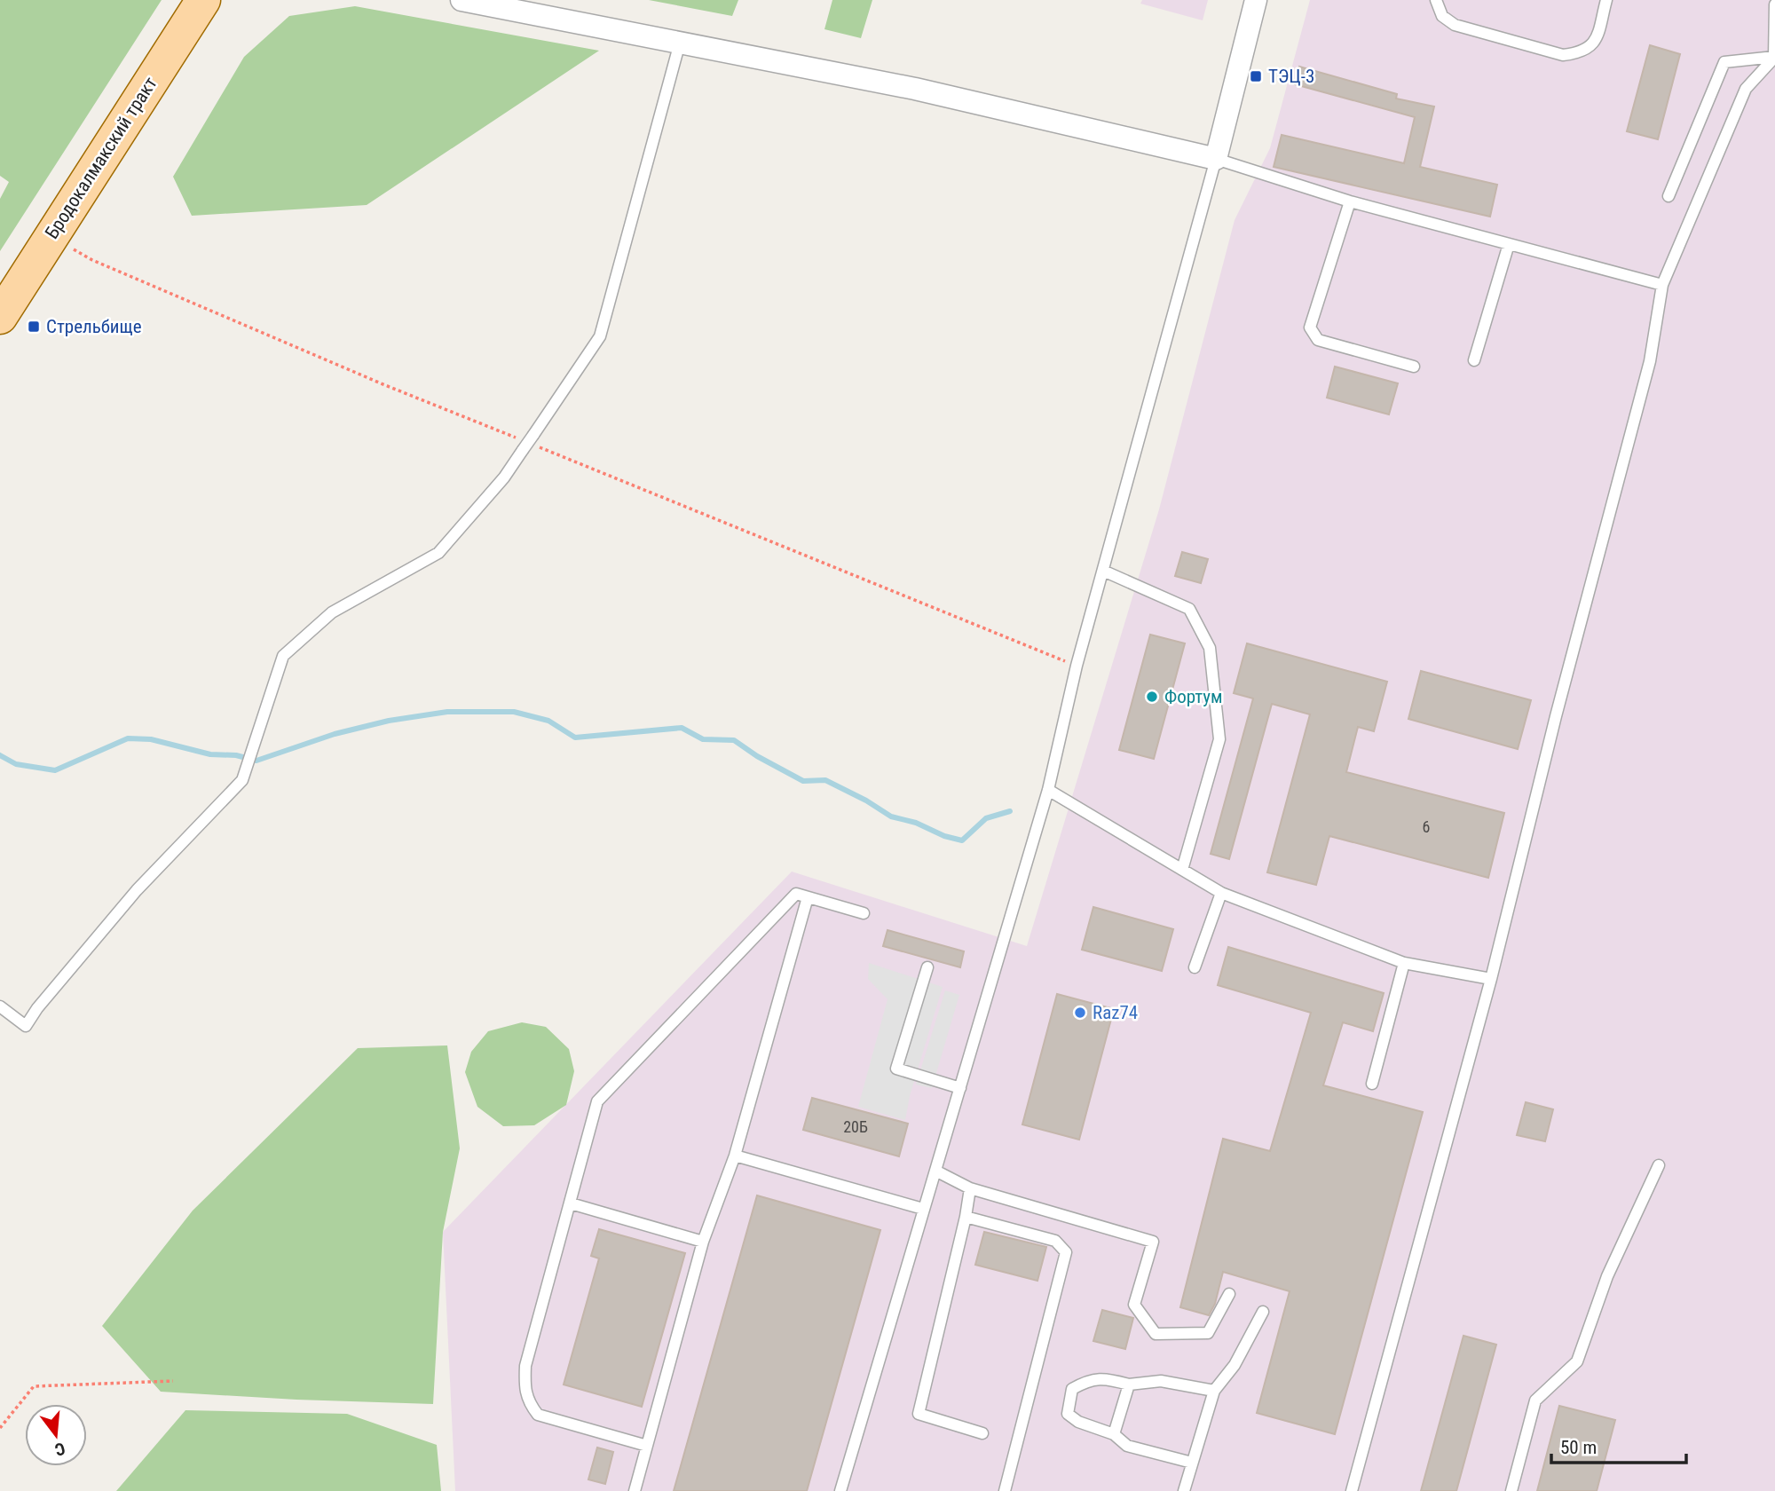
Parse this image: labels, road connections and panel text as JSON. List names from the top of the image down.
{
  "streets": {
    "main road": ["Бродокалмакский тракт"]
  },
  "places": {
    "transit": ["ТЭЦ-3", "Стрельбище"],
    "other": ["Фортум", "Raz74"]
  },
  "house_numbers": ["6", "20Б"],
  "scale_bar": "50 m",
  "north": "bottom"
}
